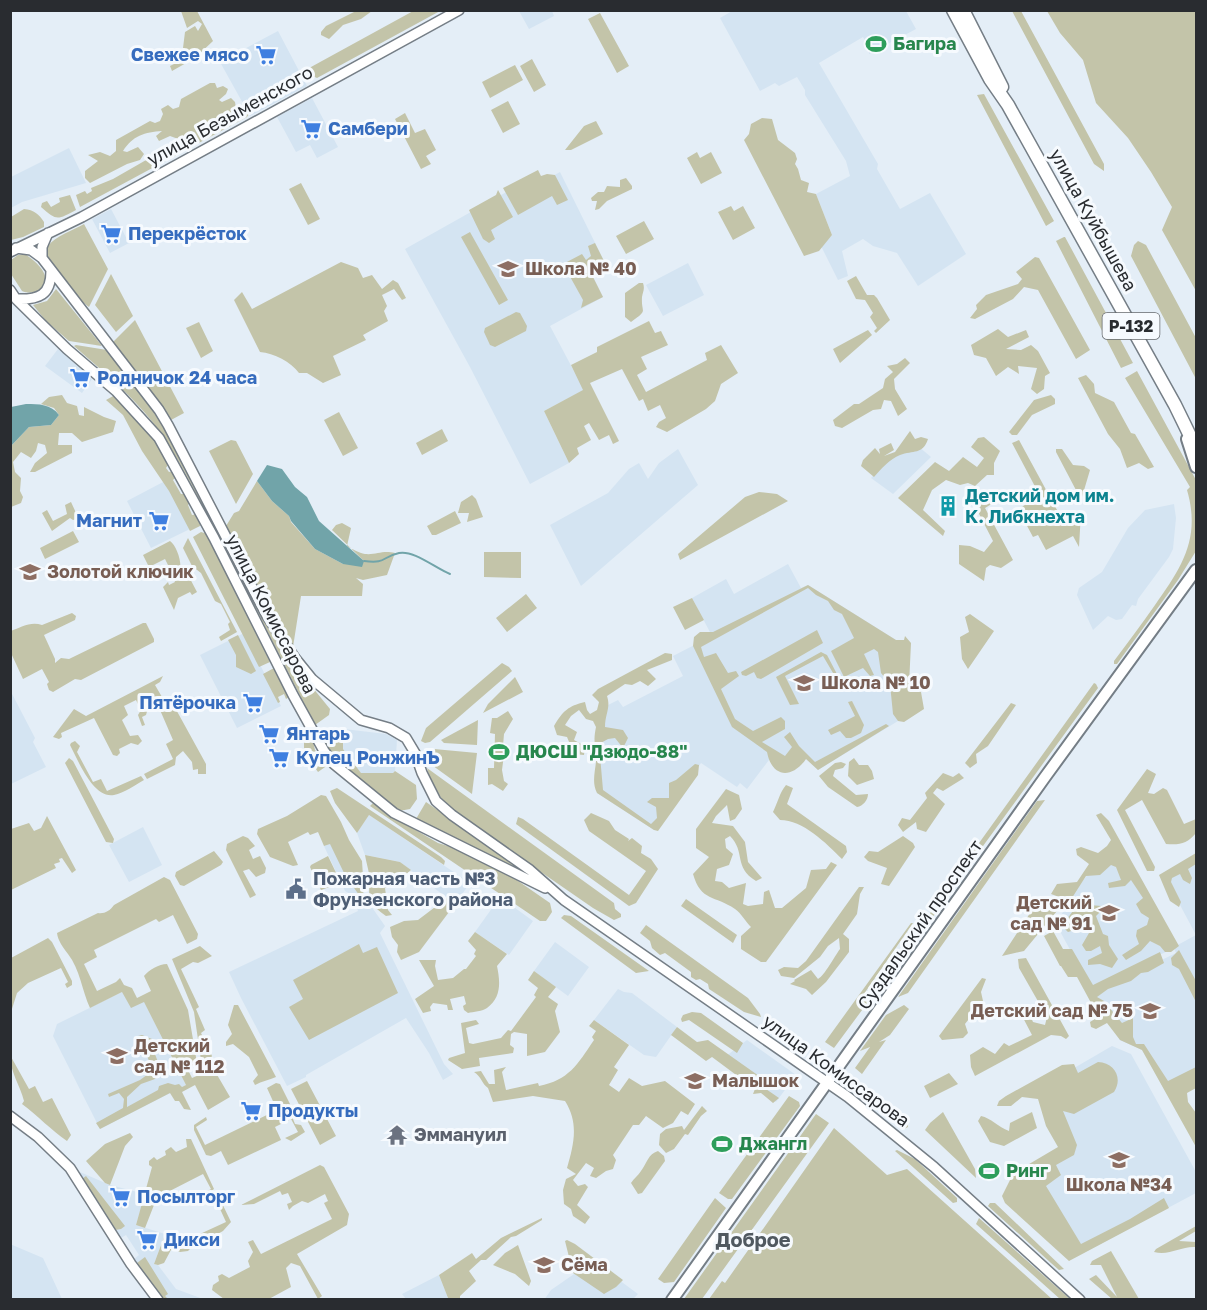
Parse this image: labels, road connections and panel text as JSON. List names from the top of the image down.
{
  "streets": {
    "highway": ["улица Куйбышева", "Р-132"],
    "main road": ["улица Безыменского", "улица Комиссарова", "Суздальский проспект"]
  },
  "crossings": [
    ["улица Куйбышева", "Р-132"],
    ["улица Комиссарова", "Суздальский проспект"]
  ],
  "districts": ["Доброе"],
  "places": {
    "sports": [
      "Багира",
      "ДЮСШ \"Дзюдо-88\"",
      "Джангл",
      "Ринг"
    ],
    "supermarket": [
      "Свежее мясо",
      "Самбери",
      "Перекрёсток",
      "Родничок 24 часа",
      "Магнит",
      "Пятёрочка",
      "Янтарь",
      "Купец РонжинЪ",
      "Продукты",
      "Посылторг",
      "Дикси"
    ],
    "school or university": [
      "Школа № 40",
      "Золотой ключик",
      "Школа № 10",
      "Детский сад № 91",
      "Детский сад № 75",
      "Детский сад № 112",
      "Малышок",
      "Школа №34",
      "Сёма"
    ],
    "building": ["Детский дом им. К. Либкнехта"],
    "public building": ["Пожарная часть №3 Фрунзенского района"],
    "temple": ["Эммануил"]
  }
}
